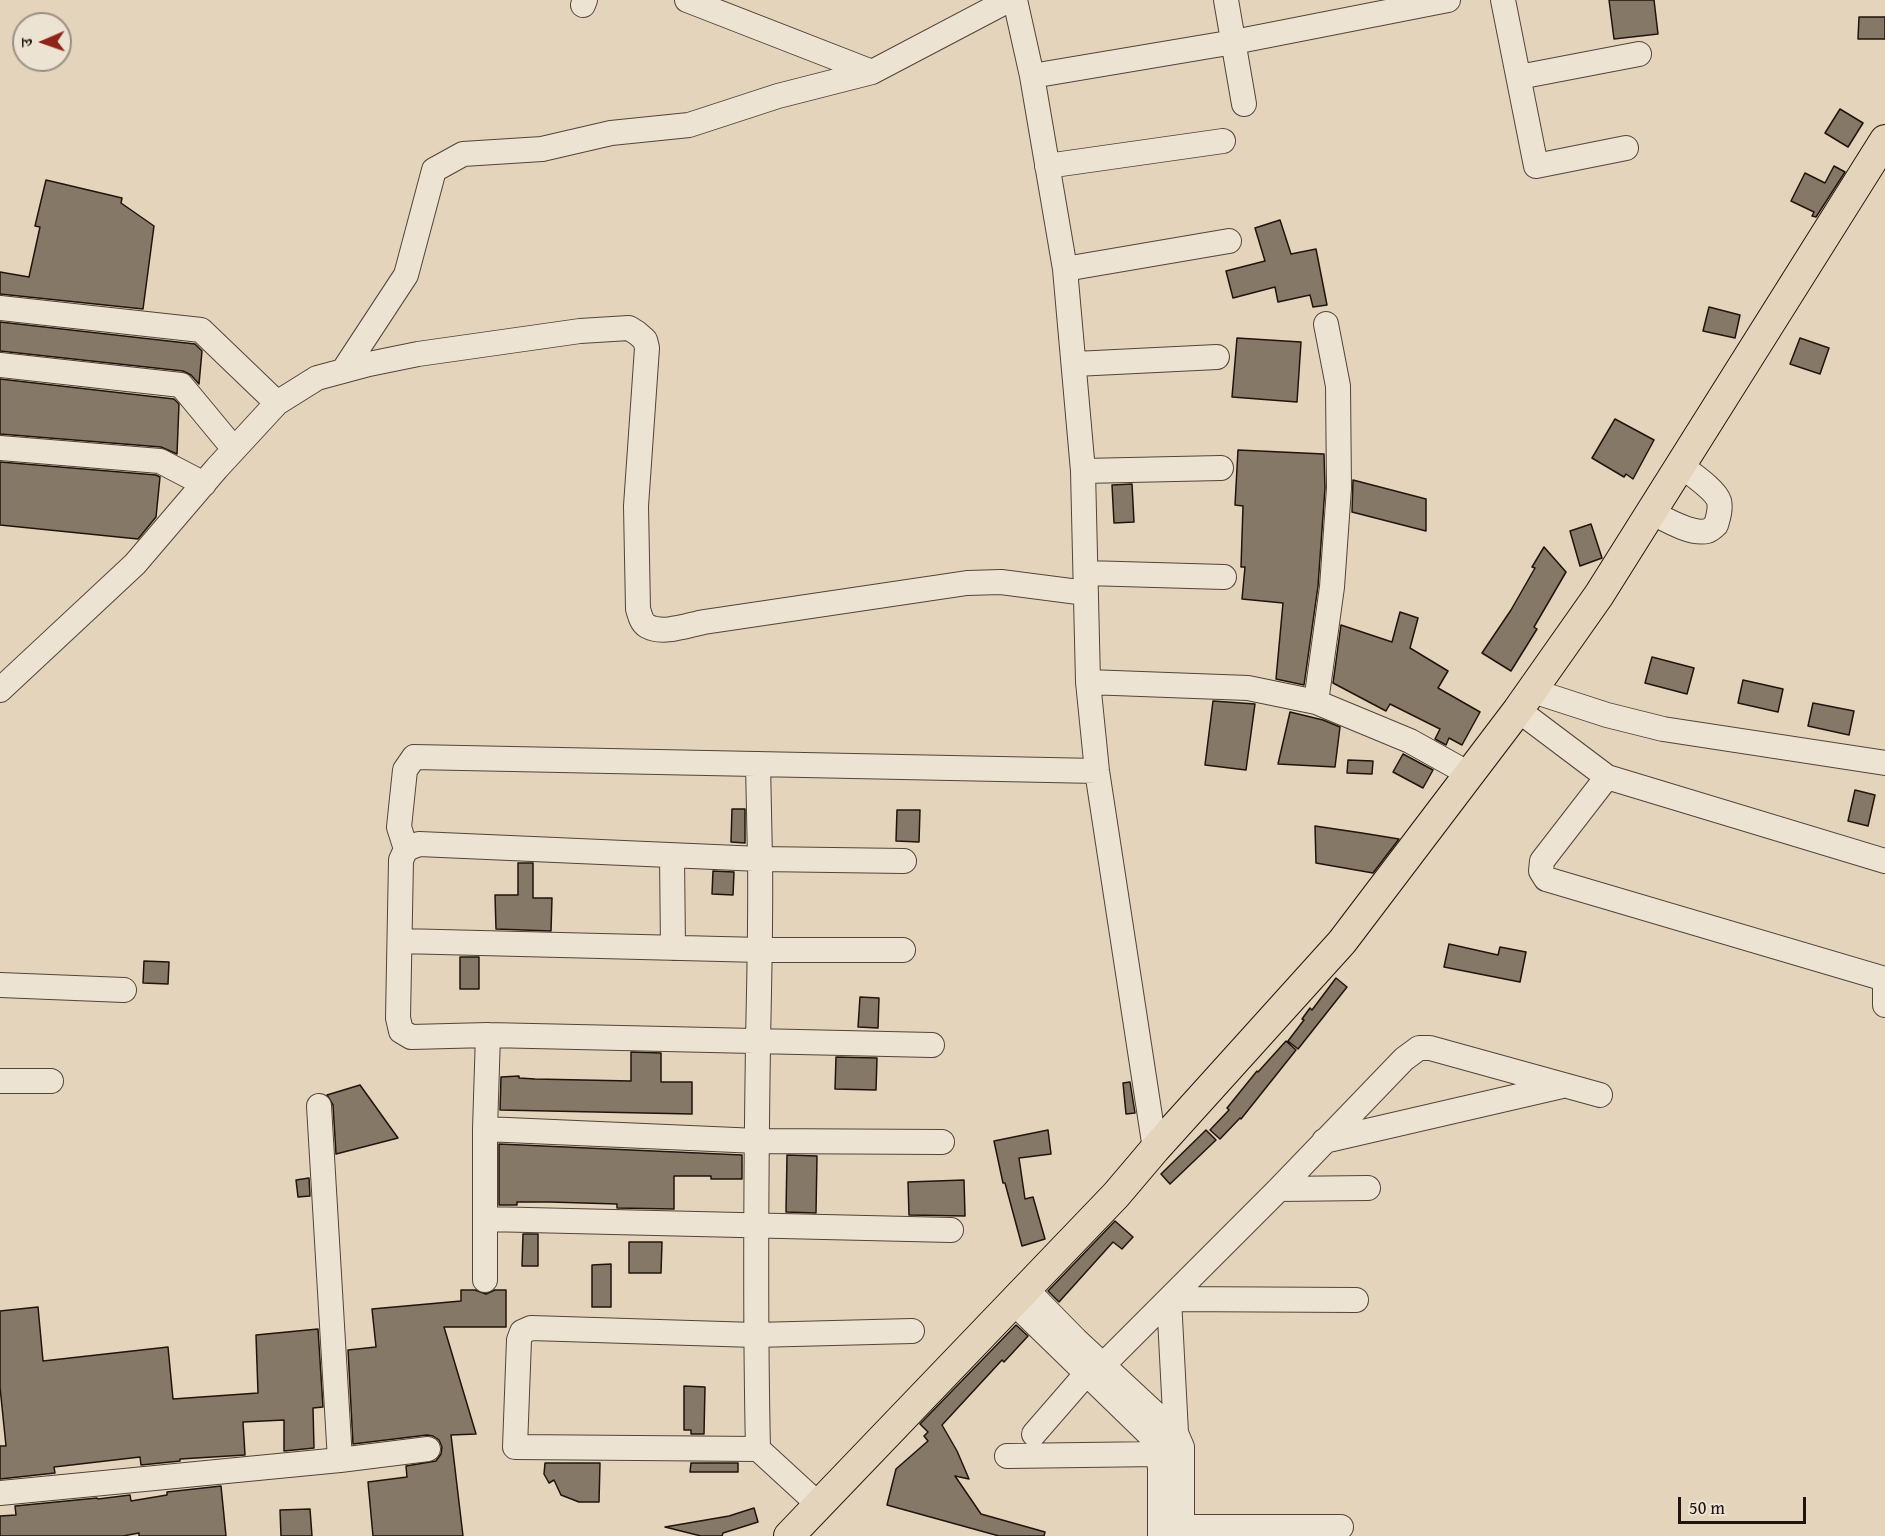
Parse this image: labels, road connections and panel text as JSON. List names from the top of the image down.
{
  "scale_bar": "50 m",
  "north": "left"
}
